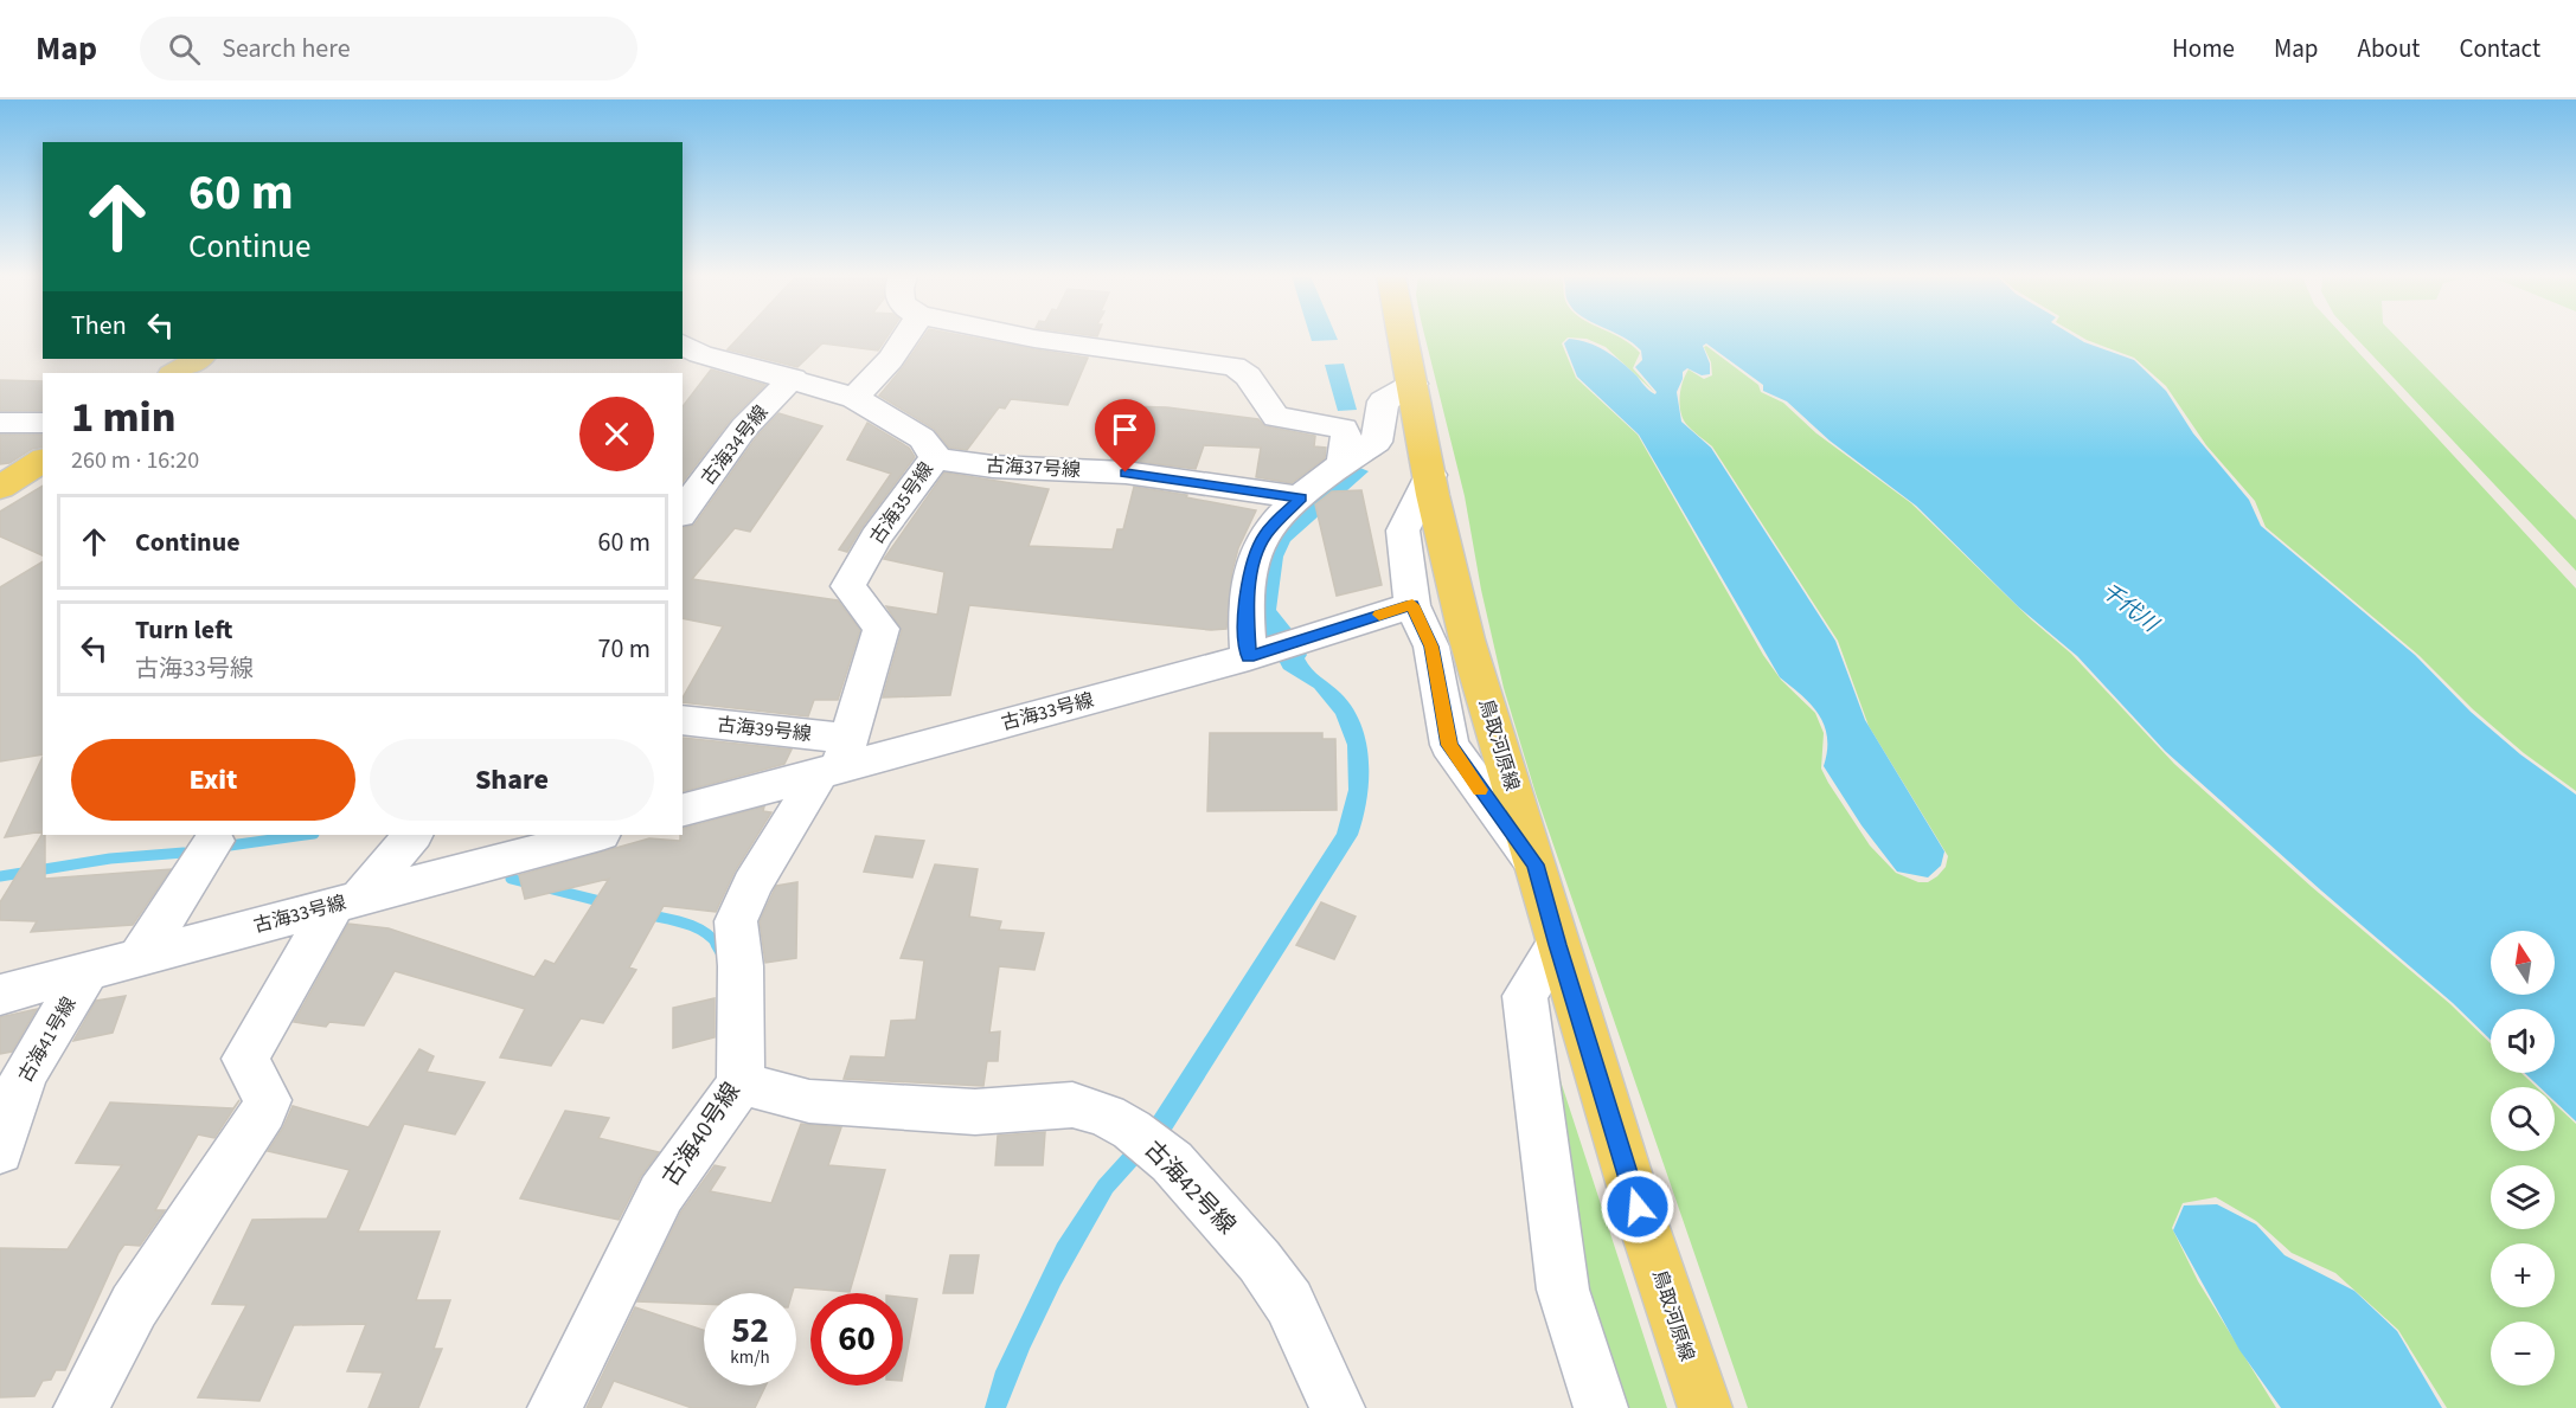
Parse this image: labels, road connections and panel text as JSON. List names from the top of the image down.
{
  "streets": {
    "main road": ["鳥取河原線"],
    "street": [
      "古海34号線",
      "古海37号線",
      "古海35号線",
      "古海33号線",
      "古海39号線",
      "古海41号線",
      "古海40号線",
      "古海42号線"
    ]
  },
  "crossings": [
    ["古海34号線", "古海35号線"],
    ["古海37号線", "古海35号線"],
    ["古海35号線", "古海33号線"],
    ["古海35号線", "古海39号線"],
    ["古海35号線", "古海40号線"],
    ["古海33号線", "古海39号線"],
    ["古海33号線", "古海41号線"],
    ["古海33号線", "古海40号線"],
    ["古海39号線", "古海40号線"],
    ["古海40号線", "古海42号線"]
  ],
  "water": ["千代川"],
  "north": "top",
  "page": {
    "header": "Map",
    "search": "Search here",
    "nav": [
      "Home",
      "Map",
      "About",
      "Contact"
    ],
    "turn": ["60 m", "Continue"],
    "then": "Then",
    "heading": ["1 min", "260 m · 16:20"],
    "list": [
      {
        "name": "Continue",
        "value": "60 m"
      },
      {
        "name": "Turn left",
        "note": "古海33号線",
        "value": "70 m"
      }
    ],
    "buttons": ["Exit", "Share"],
    "map_buttons": ["+", "−"],
    "speed": "52 km/h",
    "limit": "60"
  }
}
